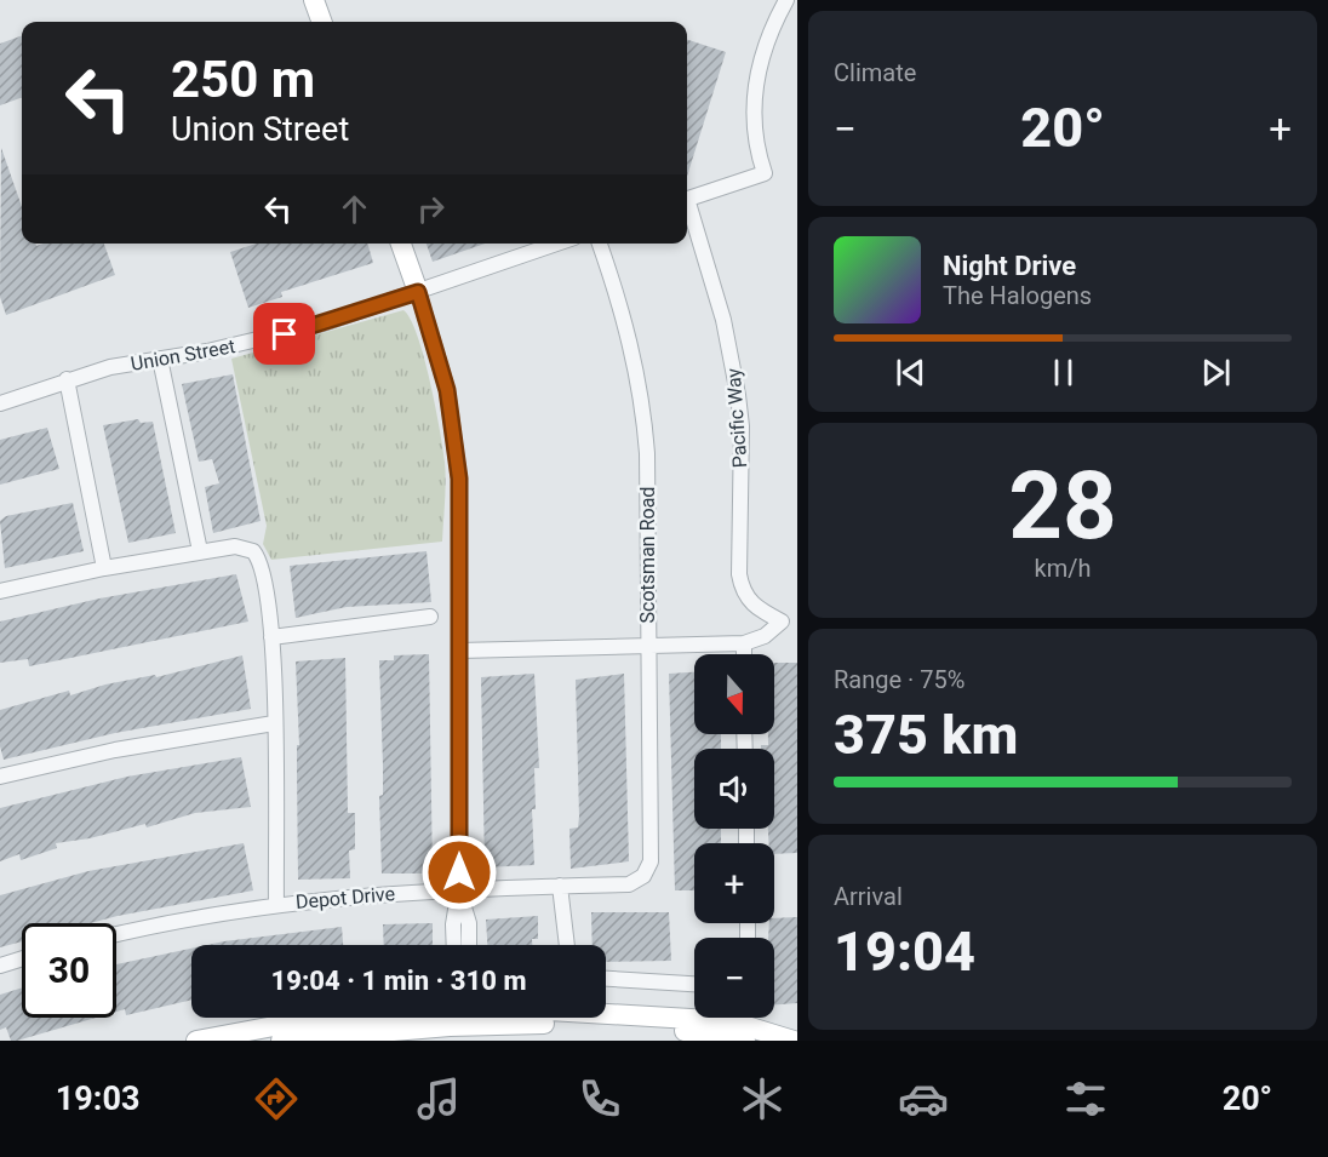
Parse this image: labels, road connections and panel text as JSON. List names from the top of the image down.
{
  "streets": {
    "street": [
      "Union Street",
      "Pacific Way",
      "Scotsman Road",
      "Depot Drive"
    ]
  },
  "crossings": [
    ["Scotsman Road", "Depot Drive"]
  ],
  "north": "bottom",
  "page": {
    "tile": [
      "Climate",
      ["28", "km/h"],
      ["Range · 75%", "375 km"],
      ["Arrival", "19:04"]
    ],
    "turn": ["250 m", "Union Street"],
    "heat": ["−", "20°", "+"],
    "song": ["Night Drive", "The Halogens"],
    "map_buttons": ["+", "−"],
    "limit": "30",
    "trip": "19:04 · 1 min · 310 m",
    "tabs": ["19:03", "20°"]
  }
}
